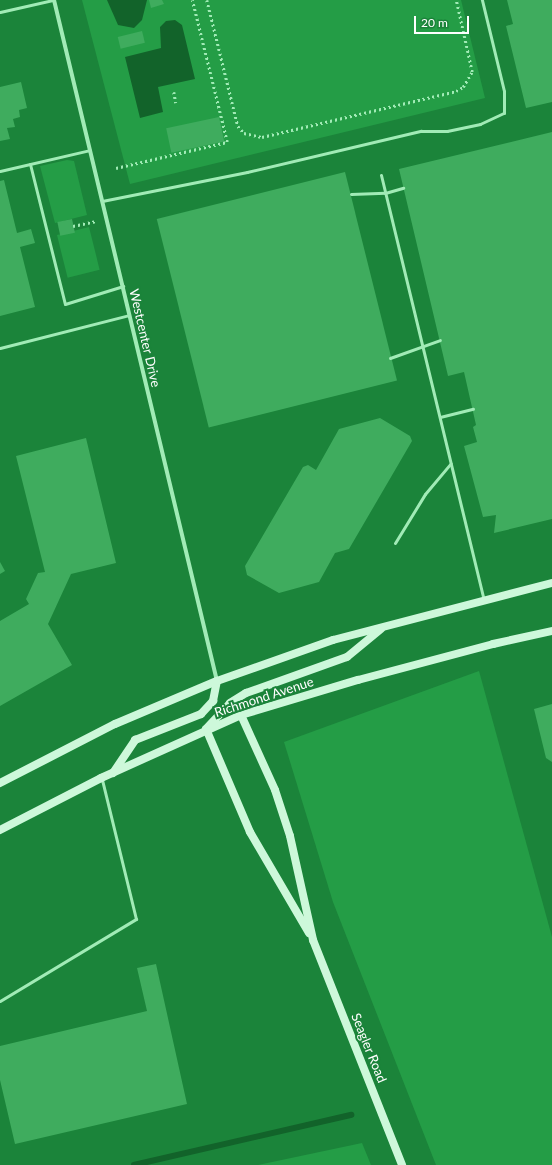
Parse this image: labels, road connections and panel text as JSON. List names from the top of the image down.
{
  "streets": {
    "main road": ["Richmond Avenue", "Seagler Road"],
    "street": ["Westcenter Drive"]
  },
  "crossings": [
    ["Richmond Avenue", "Seagler Road"]
  ],
  "scale_bar": "20 m"
}
